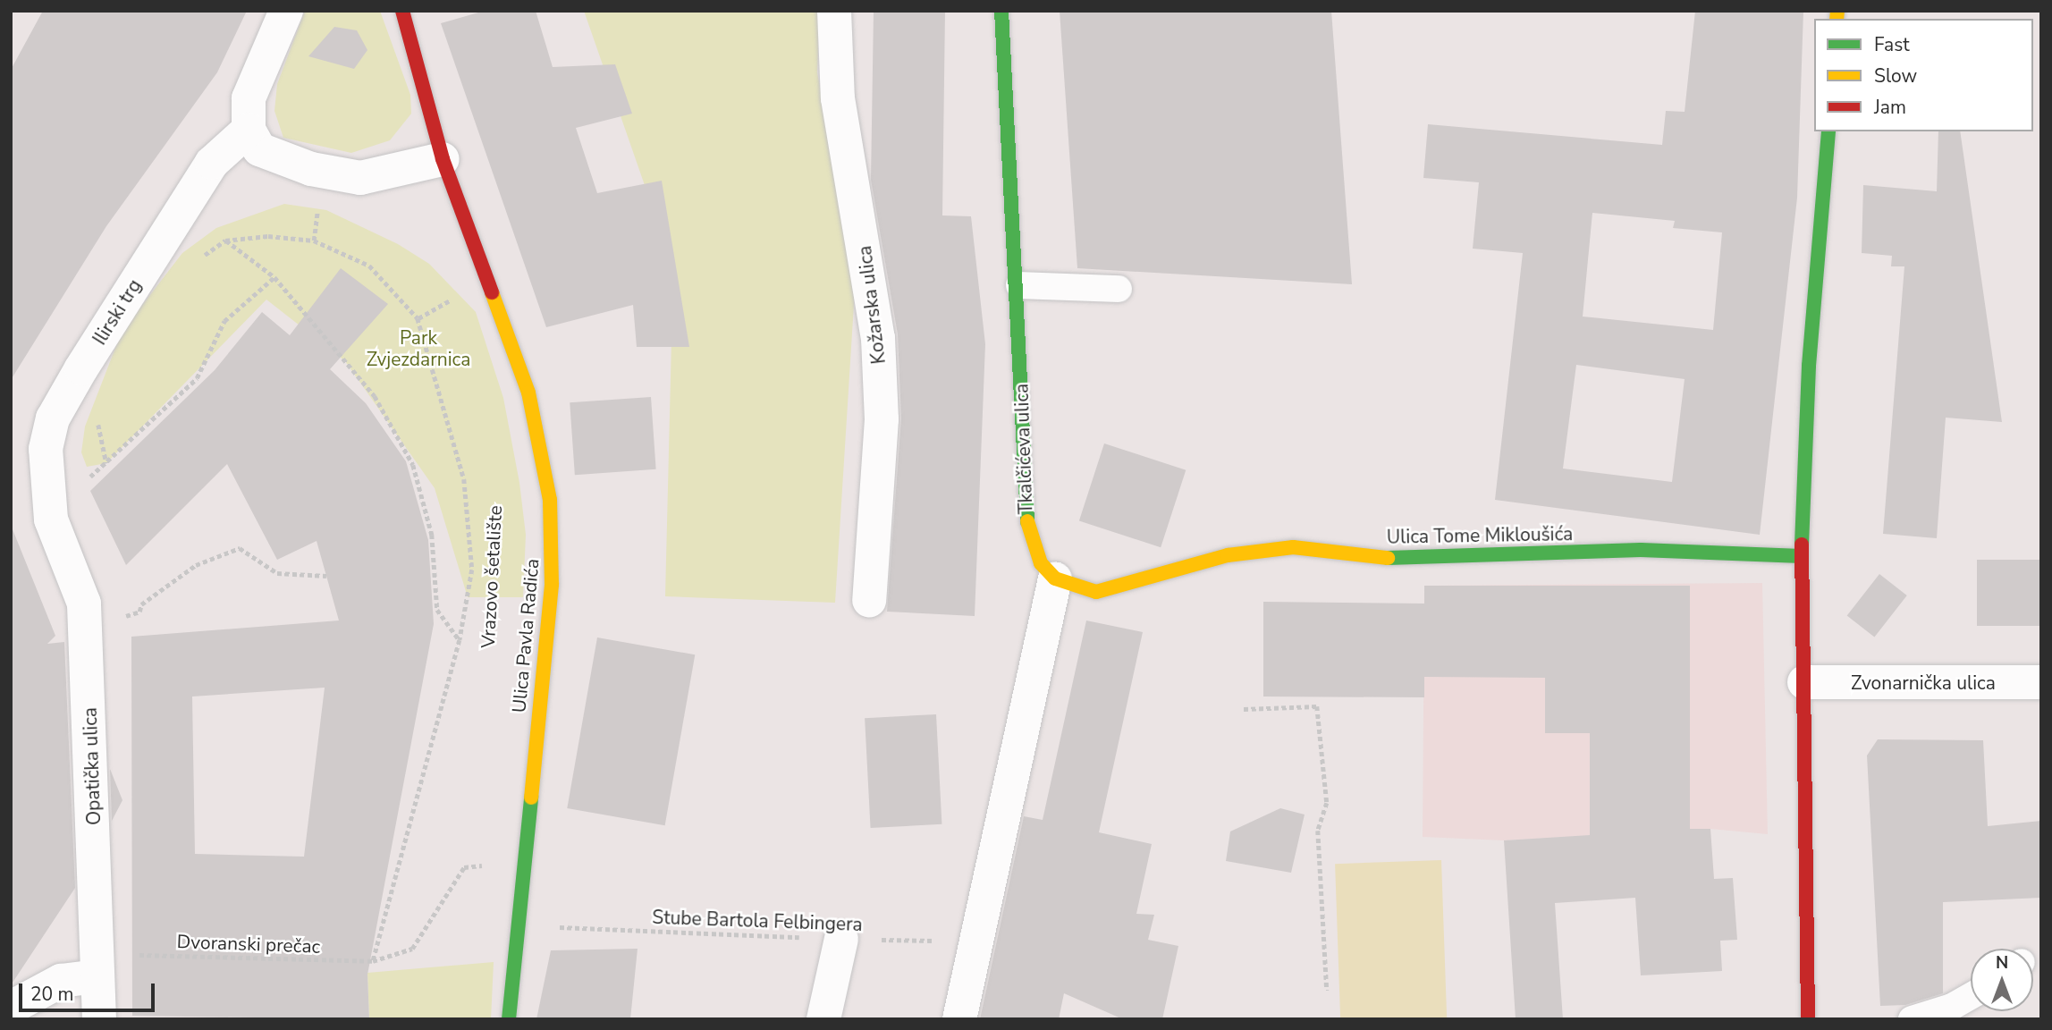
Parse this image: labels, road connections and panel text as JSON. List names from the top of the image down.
{
  "streets": {
    "street": [
      "Kožarska ulica",
      "Ilirski trg",
      "Tkalčićeva ulica",
      "Ulica Tome Mikloušića",
      "Ulica Pavla Radića",
      "Zvonarnička ulica",
      "Opatička ulica"
    ],
    "path": ["Stube Bartola Felbingera", "Dvoranski prečac"]
  },
  "crossings": [
    ["Ilirski trg", "Opatička ulica"],
    ["Tkalčićeva ulica", "Ulica Tome Mikloušića"]
  ],
  "parks": ["Park Zvjezdarnica"],
  "legend": ["Fast", "Slow", "Jam"],
  "scale_bar": "20 m",
  "north": "top"
}
